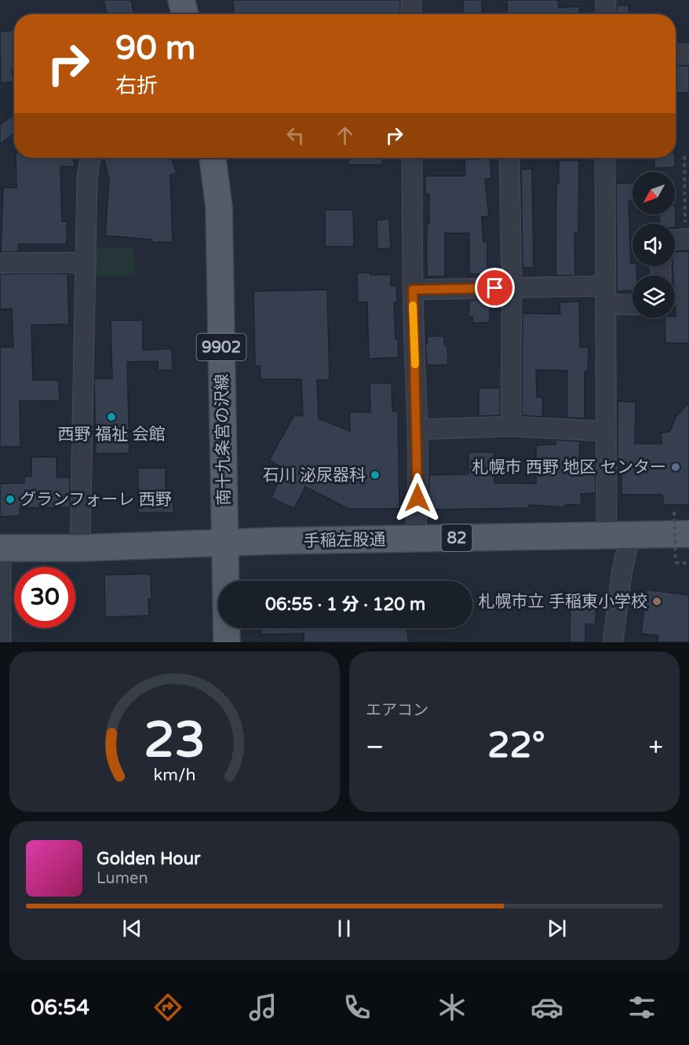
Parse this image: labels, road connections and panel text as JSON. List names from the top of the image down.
{
  "streets": {
    "main road": [
      "9902",
      "南十九条宮の沢線",
      "82",
      "手稲左股通"
    ]
  },
  "crossings": [
    ["南十九条宮の沢線", "手稲左股通"]
  ],
  "places": [
    "西野 福祉 会館",
    "札幌市 西野 地区 センター",
    "石川 泌尿器科",
    "グランフォーレ 西野",
    "札幌市立 手稲東小学校"
  ],
  "north": "bottom left",
  "page": {
    "turn": ["90 m", "右折"],
    "limit": "30",
    "trip": "06:55 · 1 分 · 120 m",
    "tile": "エアコン",
    "heat": ["−", "22°", "+"],
    "song": ["Golden Hour", "Lumen"],
    "tabs": "06:54",
    "gauge": ["23", "km/h"]
  }
}
